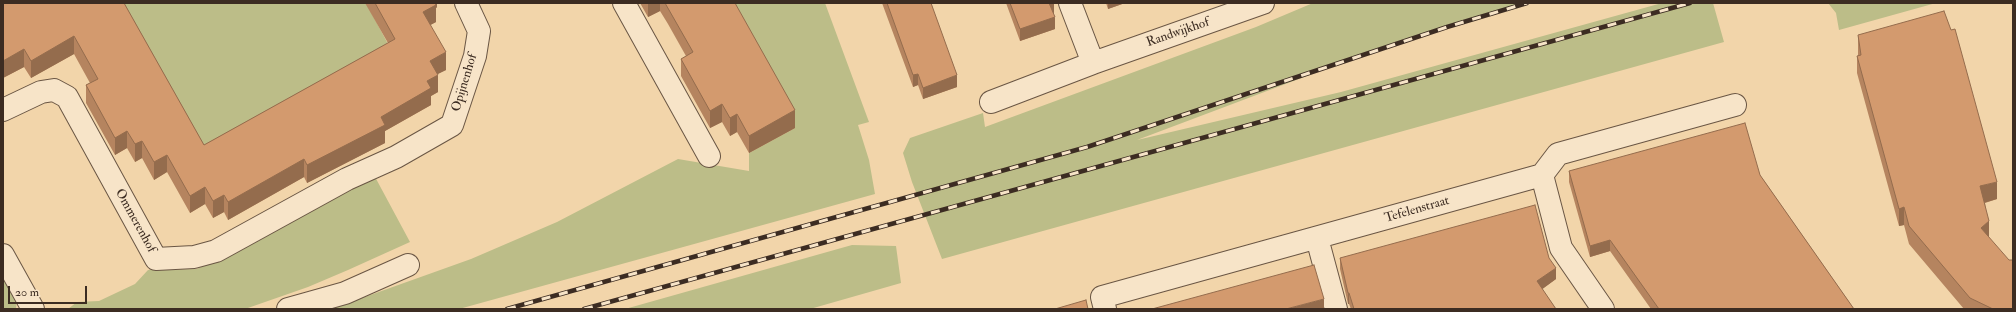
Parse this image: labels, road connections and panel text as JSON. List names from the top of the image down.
{
  "streets": {
    "street": [
      "Randwijkhof",
      "Opijnenhof",
      "Tefelenstraat",
      "Ommerenhof"
    ]
  },
  "crossings": [
    ["Opijnenhof", "Ommerenhof"]
  ],
  "scale_bar": "20 m"
}
